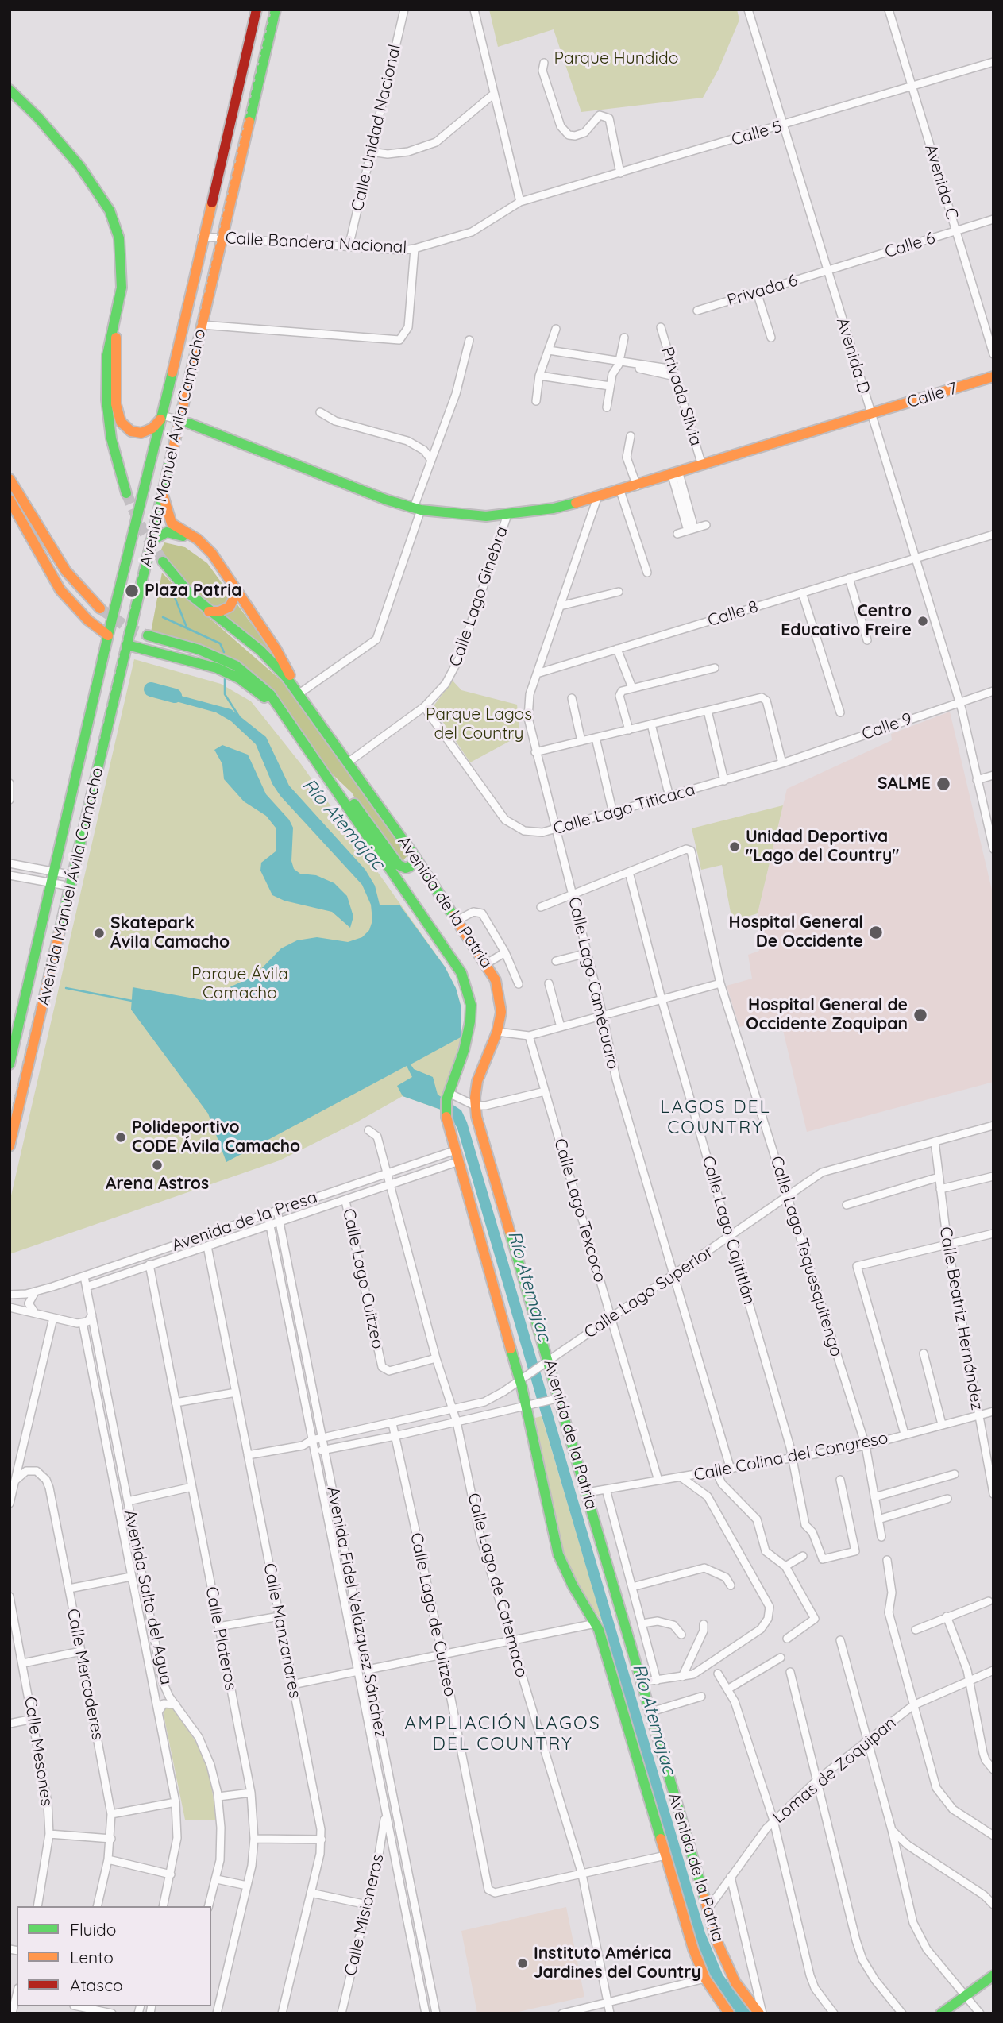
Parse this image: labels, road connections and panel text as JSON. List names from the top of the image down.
{
  "streets": {
    "main road": ["Calle 7", "Avenida Manuel Ávila Camacho", "Avenida de la Patria"],
    "street": [
      "Calle Unidad Nacional",
      "Calle 5",
      "Avenida C",
      "Calle Bandera Nacional",
      "Calle 6",
      "Privada 6",
      "Avenida D",
      "Privada Silvia",
      "Calle Lago Ginebra",
      "Calle 8",
      "Calle 9",
      "Calle Lago Titicaca",
      "Calle Lago Camécuaro",
      "Calle Lago Texcoco",
      "Avenida de la Presa",
      "Calle Lago Cajititlán",
      "Calle Lago Tequesquitengo",
      "Calle Lago Cuitzeo",
      "Calle Lago Superior",
      "Calle Beatriz Hernández",
      "Calle Colina del Congreso",
      "Calle Lago de Catemaco",
      "Avenida Salto del Agua",
      "Avenida Fidel Velázquez Sánchez",
      "Calle Lago de Cuitzeo",
      "Calle Manzanares",
      "Calle Plateros",
      "Calle Mercaderes",
      "Calle Mesones",
      "Lomas de Zoquipan",
      "Calle Misioneros"
    ]
  },
  "crossings": [
    ["Calle Unidad Nacional", "Calle Bandera Nacional"],
    ["Calle 5", "Avenida C"],
    ["Calle 5", "Calle Bandera Nacional"],
    ["Calle 5", "Avenida D"],
    ["Avenida C", "Calle 6"],
    ["Calle Bandera Nacional", "Avenida Manuel Ávila Camacho"],
    ["Calle 6", "Privada 6"],
    ["Calle 6", "Avenida D"],
    ["Privada 6", "Avenida D"],
    ["Avenida D", "Calle 7"],
    ["Avenida D", "Calle 8"],
    ["Avenida D", "Calle 9"],
    ["Calle 7", "Privada Silvia"],
    ["Calle 7", "Avenida Manuel Ávila Camacho"],
    ["Calle 7", "Calle Lago Ginebra"],
    ["Calle 7", "Calle Lago Camécuaro"],
    ["Calle Lago Ginebra", "Calle Lago Titicaca"],
    ["Calle Lago Ginebra", "Avenida de la Patria"],
    ["Calle 8", "Calle Lago Camécuaro"],
    ["Calle 9", "Calle Lago Titicaca"],
    ["Calle Lago Titicaca", "Calle Lago Camécuaro"],
    ["Avenida de la Patria", "Avenida de la Presa"],
    ["Avenida de la Patria", "Calle Lago Superior"],
    ["Avenida de la Patria", "Calle Colina del Congreso"],
    ["Avenida de la Patria", "Calle Lago de Cuitzeo"],
    ["Avenida de la Patria", "Lomas de Zoquipan"],
    ["Calle Lago Camécuaro", "Calle Lago Superior"],
    ["Calle Lago Camécuaro", "Calle Colina del Congreso"],
    ["Calle Lago Texcoco", "Calle Lago Superior"],
    ["Calle Lago Texcoco", "Calle Colina del Congreso"],
    ["Avenida de la Presa", "Calle Lago Cuitzeo"],
    ["Avenida de la Presa", "Calle Lago de Catemaco"],
    ["Avenida de la Presa", "Avenida Salto del Agua"],
    ["Avenida de la Presa", "Avenida Fidel Velázquez Sánchez"],
    ["Avenida de la Presa", "Calle Manzanares"],
    ["Avenida de la Presa", "Calle Plateros"],
    ["Calle Lago Cajititlán", "Calle Lago Tequesquitengo"],
    ["Calle Lago Cajititlán", "Calle Lago Superior"],
    ["Calle Lago Cajititlán", "Calle Colina del Congreso"],
    ["Calle Lago Tequesquitengo", "Calle Lago Superior"],
    ["Calle Lago Tequesquitengo", "Calle Colina del Congreso"],
    ["Calle Lago Cuitzeo", "Calle Lago de Catemaco"],
    ["Calle Lago Superior", "Calle Beatriz Hernández"],
    ["Calle Beatriz Hernández", "Calle Colina del Congreso"],
    ["Calle Lago de Catemaco", "Calle Lago de Cuitzeo"],
    ["Avenida Fidel Velázquez Sánchez", "Calle Misioneros"]
  ],
  "districts": ["LAGOS DEL COUNTRY", "AMPLIACIÓN LAGOS DEL COUNTRY"],
  "water": ["Río Atemajac"],
  "parks": ["Parque Hundido", "Parque Lagos del Country", "Parque Ávila Camacho"],
  "places": [
    "Plaza Patria",
    "Centro Educativo Freire",
    "SALME",
    "Unidad Deportiva \"Lago del Country\"",
    "Hospital General De Occidente",
    "Skatepark Ávila Camacho",
    "Hospital General de Occidente Zoquipan",
    "Polideportivo CODE Ávila Camacho",
    "Arena Astros",
    "Instituto América Jardines del Country"
  ],
  "legend": ["Fluido", "Lento", "Atasco"]
}
